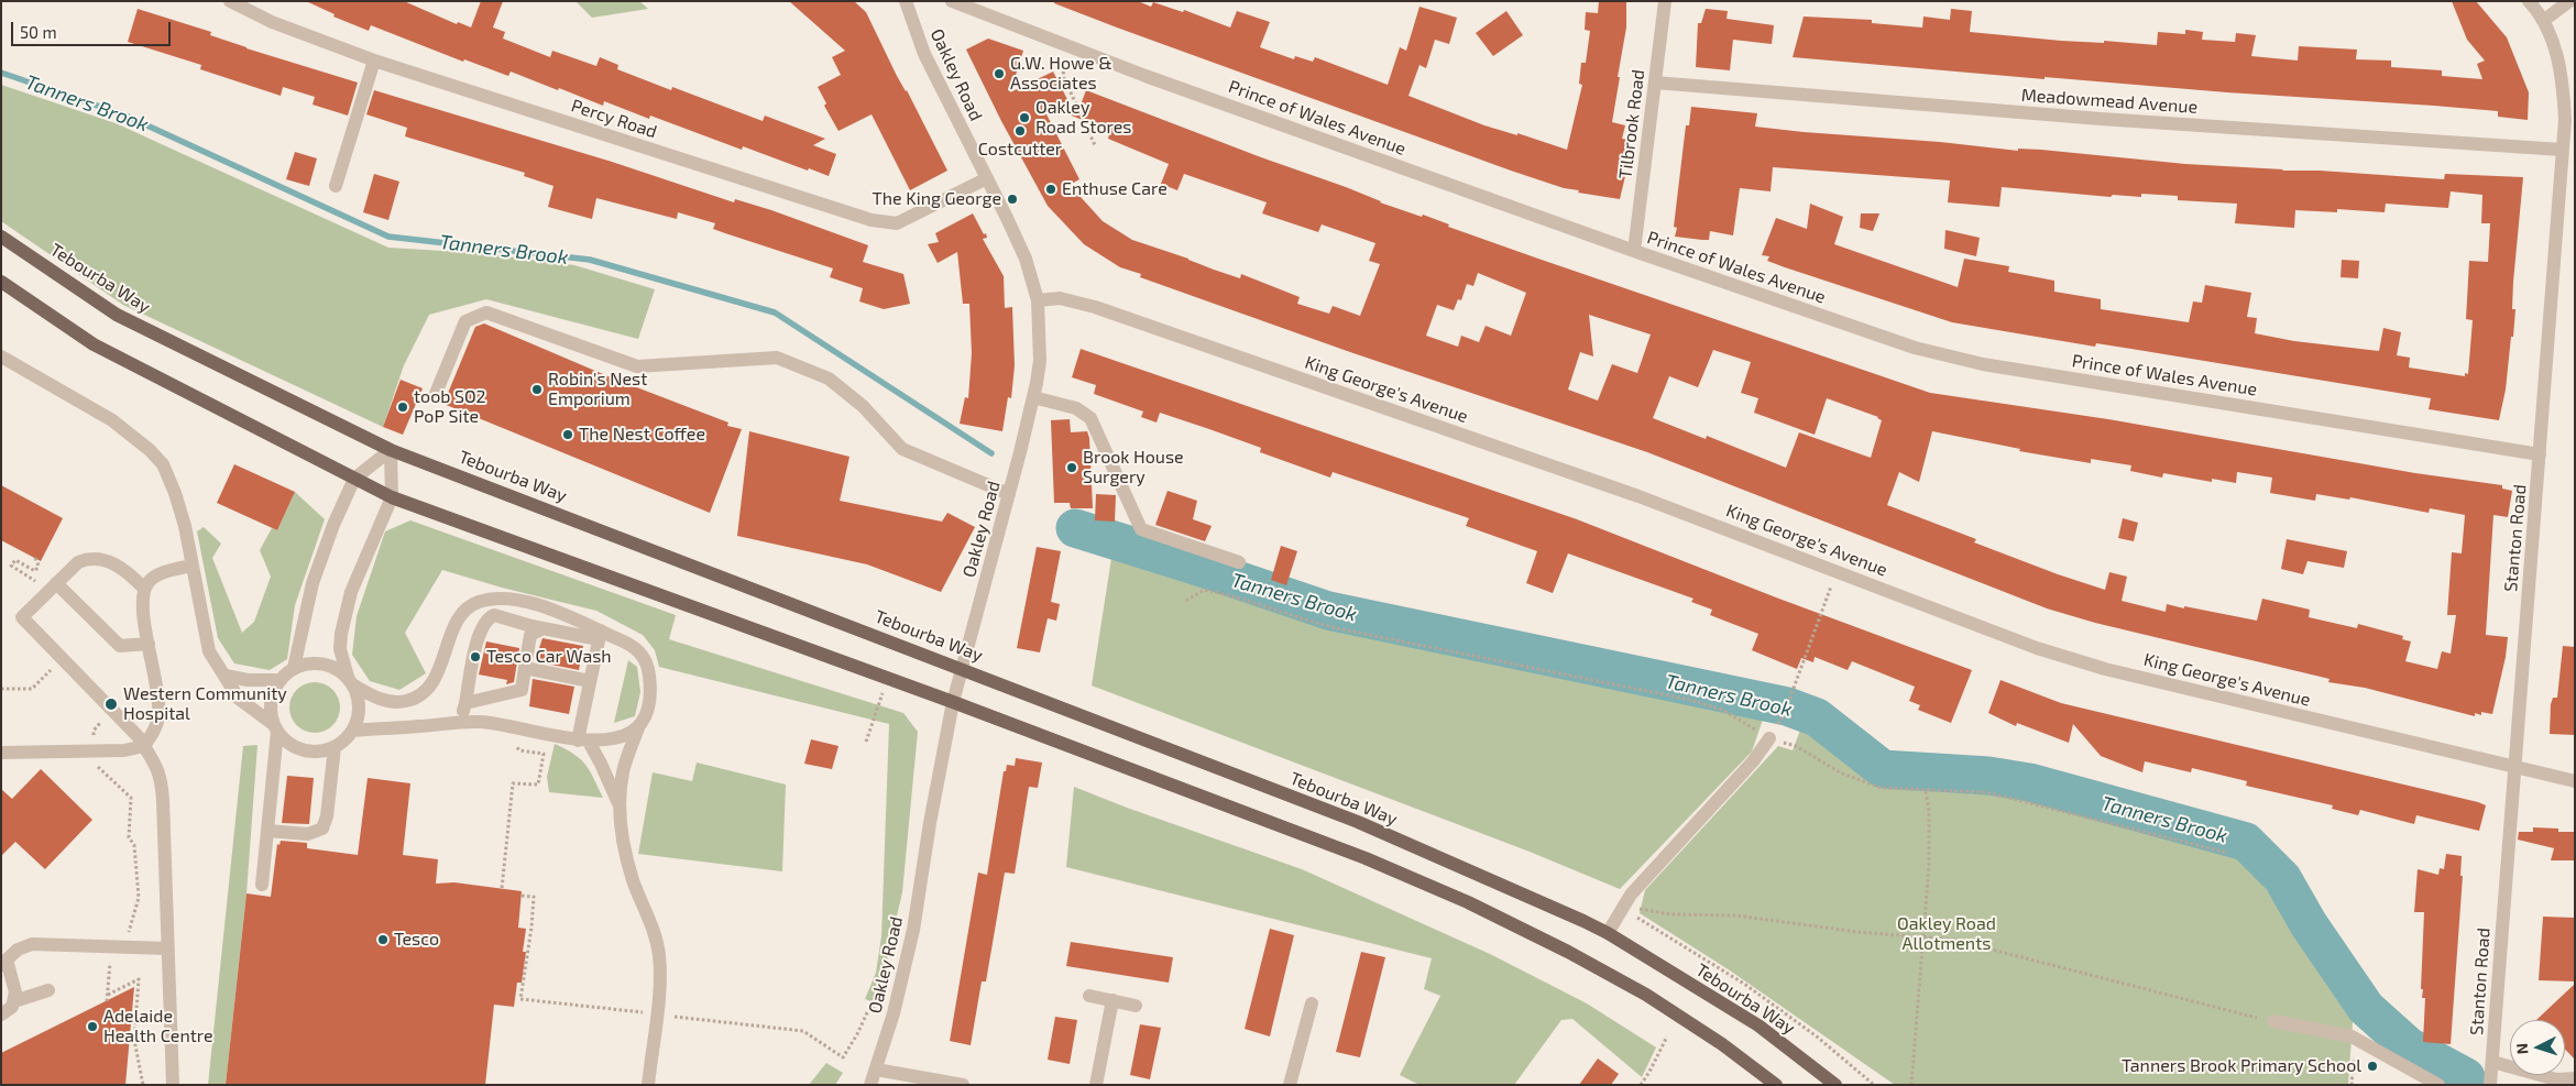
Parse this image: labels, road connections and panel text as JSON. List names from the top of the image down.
{
  "streets": {
    "main road": ["Tebourba Way"],
    "street": [
      "Oakley Road",
      "Meadowmead Avenue",
      "Prince of Wales Avenue",
      "Percy Road",
      "Tilbrook Road",
      "King George's Avenue",
      "Stanton Road"
    ]
  },
  "crossings": [
    ["Oakley Road", "Percy Road"],
    ["Oakley Road", "Tebourba Way"],
    ["Oakley Road", "King George's Avenue"],
    ["Meadowmead Avenue", "Tilbrook Road"],
    ["Meadowmead Avenue", "Stanton Road"],
    ["Prince of Wales Avenue", "Tilbrook Road"],
    ["Prince of Wales Avenue", "Stanton Road"],
    ["King George's Avenue", "Stanton Road"]
  ],
  "water": ["Tanners Brook"],
  "parks": ["Oakley Road Allotments"],
  "places": [
    "G.W. Howe & Associates",
    "Oakley Road Stores",
    "Costcutter",
    "Enthuse Care",
    "The King George",
    "Robin's Nest Emporium",
    "toob SO2 PoP Site",
    "The Nest Coffee",
    "Brook House Surgery",
    "Tesco Car Wash",
    "Western Community Hospital",
    "Tesco",
    "Adelaide Health Centre",
    "Tanners Brook Primary School"
  ],
  "scale_bar": "50 m",
  "north": "left"
}
